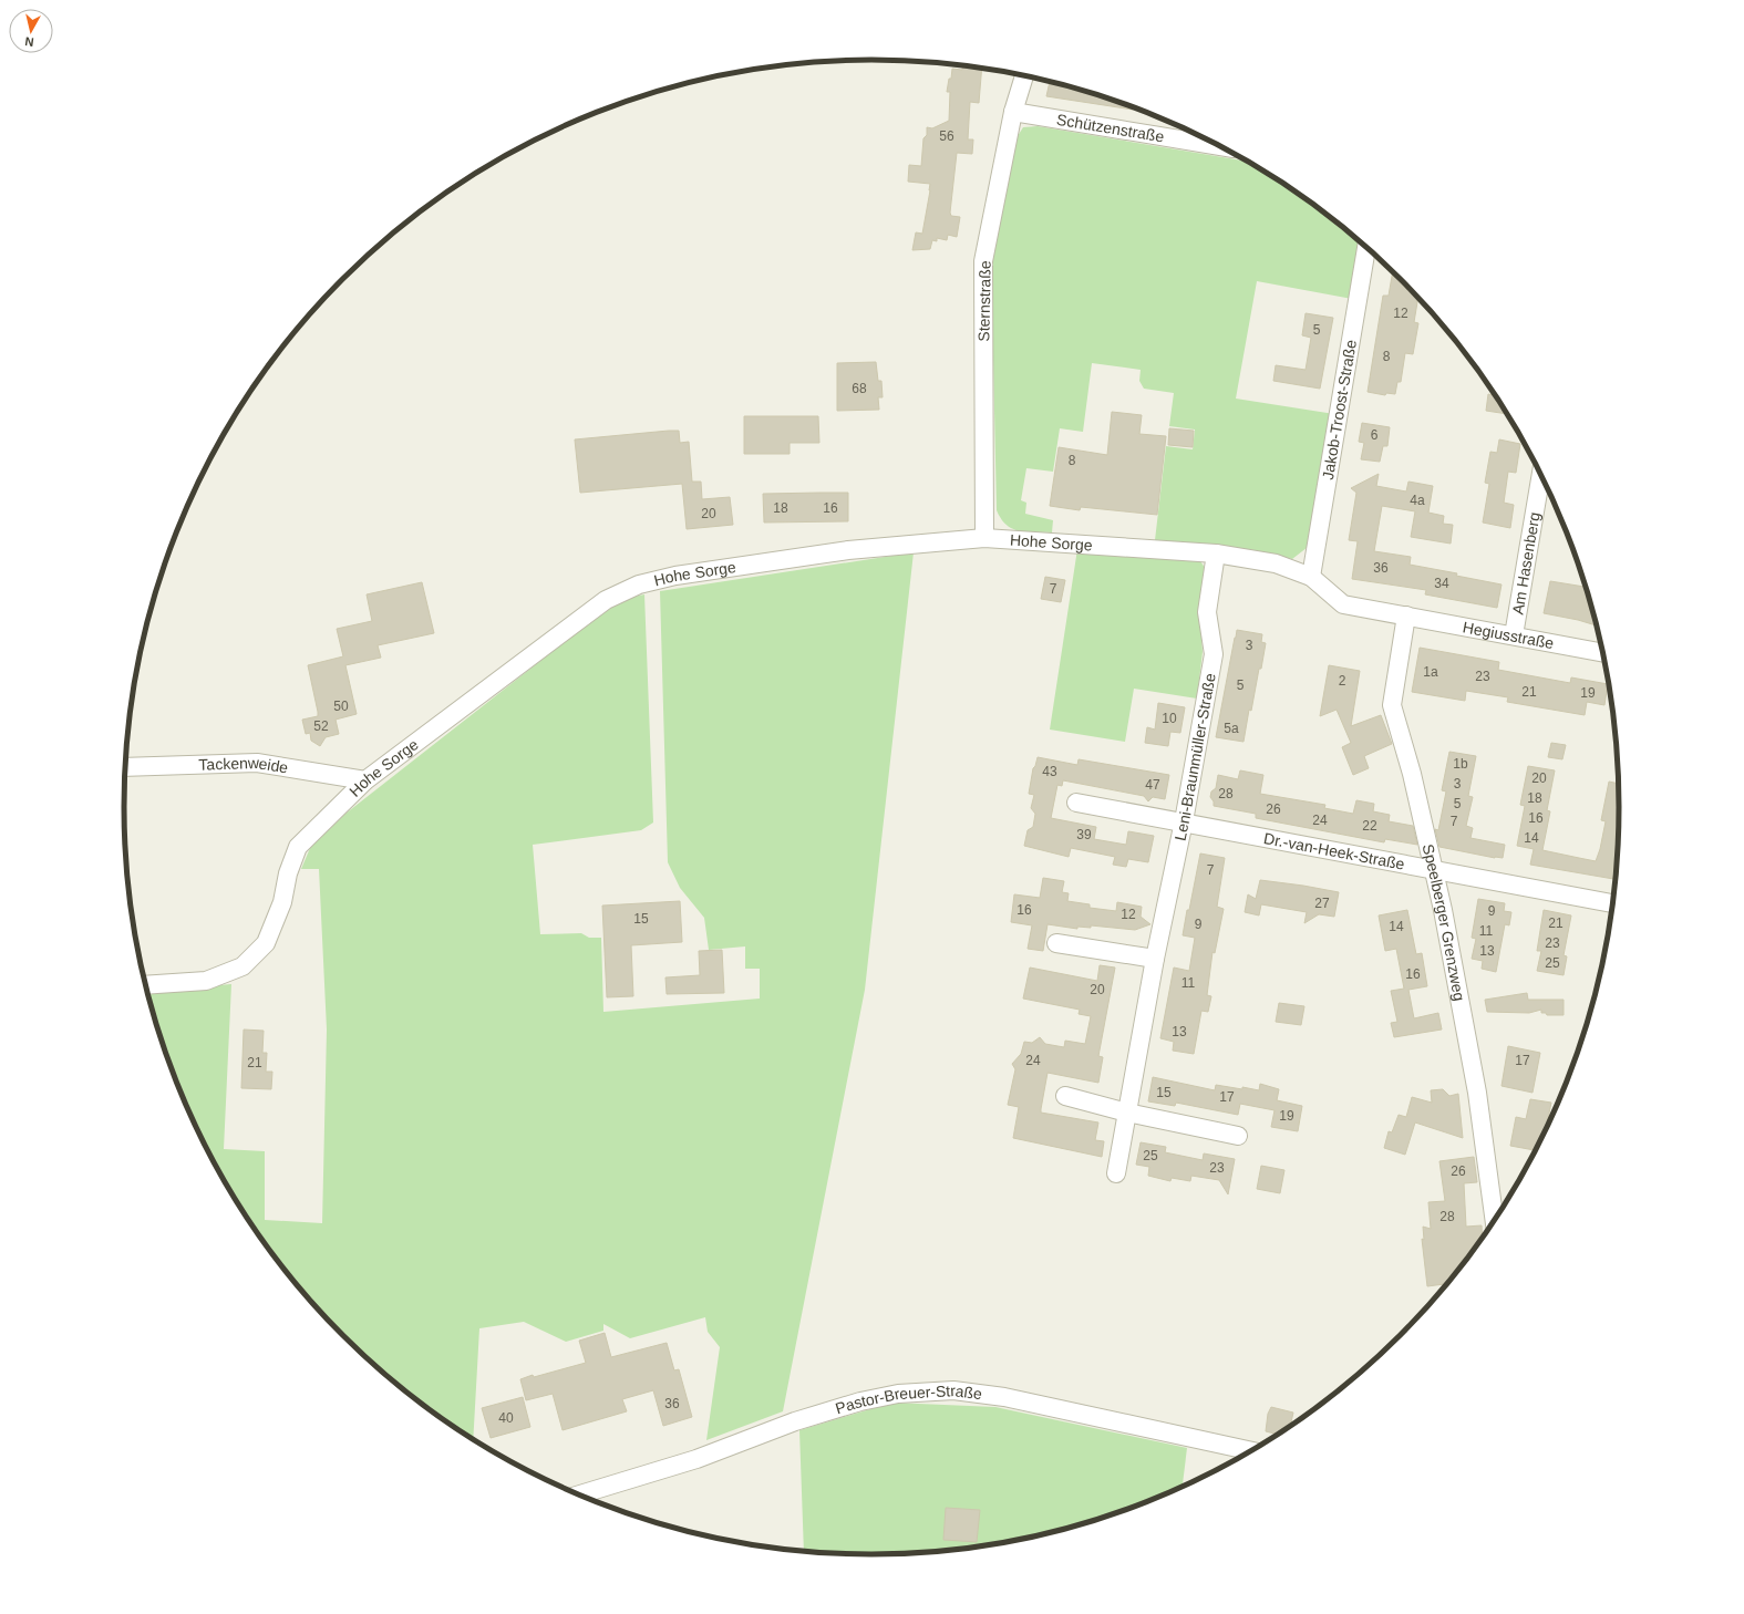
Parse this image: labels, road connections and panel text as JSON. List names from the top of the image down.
{
  "streets": {
    "street": [
      "Schützenstraße",
      "Sternstraße",
      "Jakob-Troost-Straße",
      "Hohe Sorge",
      "Am Hasenberg",
      "Hegiusstraße",
      "Leni-Braunmüller-Straße",
      "Tackenweide",
      "Dr.-van-Heek-Straße",
      "Speelberger Grenzweg",
      "Pastor-Breuer-Straße"
    ]
  },
  "crossings": [
    ["Schützenstraße", "Sternstraße"],
    ["Sternstraße", "Hohe Sorge"],
    ["Jakob-Troost-Straße", "Hohe Sorge"],
    ["Hohe Sorge", "Hegiusstraße"],
    ["Hohe Sorge", "Leni-Braunmüller-Straße"],
    ["Hohe Sorge", "Tackenweide"],
    ["Hohe Sorge", "Speelberger Grenzweg"],
    ["Am Hasenberg", "Hegiusstraße"],
    ["Hegiusstraße", "Speelberger Grenzweg"],
    ["Leni-Braunmüller-Straße", "Dr.-van-Heek-Straße"],
    ["Dr.-van-Heek-Straße", "Speelberger Grenzweg"]
  ],
  "house_numbers": [
    "56",
    "12",
    "5",
    "8",
    "68",
    "6",
    "8",
    "4a",
    "18",
    "16",
    "20",
    "36",
    "34",
    "7",
    "3",
    "1a",
    "23",
    "2",
    "5",
    "21",
    "19",
    "50",
    "10",
    "52",
    "5a",
    "1b",
    "43",
    "20",
    "3",
    "47",
    "28",
    "18",
    "5",
    "26",
    "16",
    "24",
    "7",
    "22",
    "39",
    "14",
    "7",
    "27",
    "16",
    "9",
    "12",
    "15",
    "21",
    "9",
    "14",
    "11",
    "23",
    "13",
    "25",
    "16",
    "11",
    "20",
    "13",
    "24",
    "17",
    "21",
    "15",
    "17",
    "19",
    "25",
    "23",
    "26",
    "28",
    "36",
    "40"
  ],
  "north": "bottom"
}
